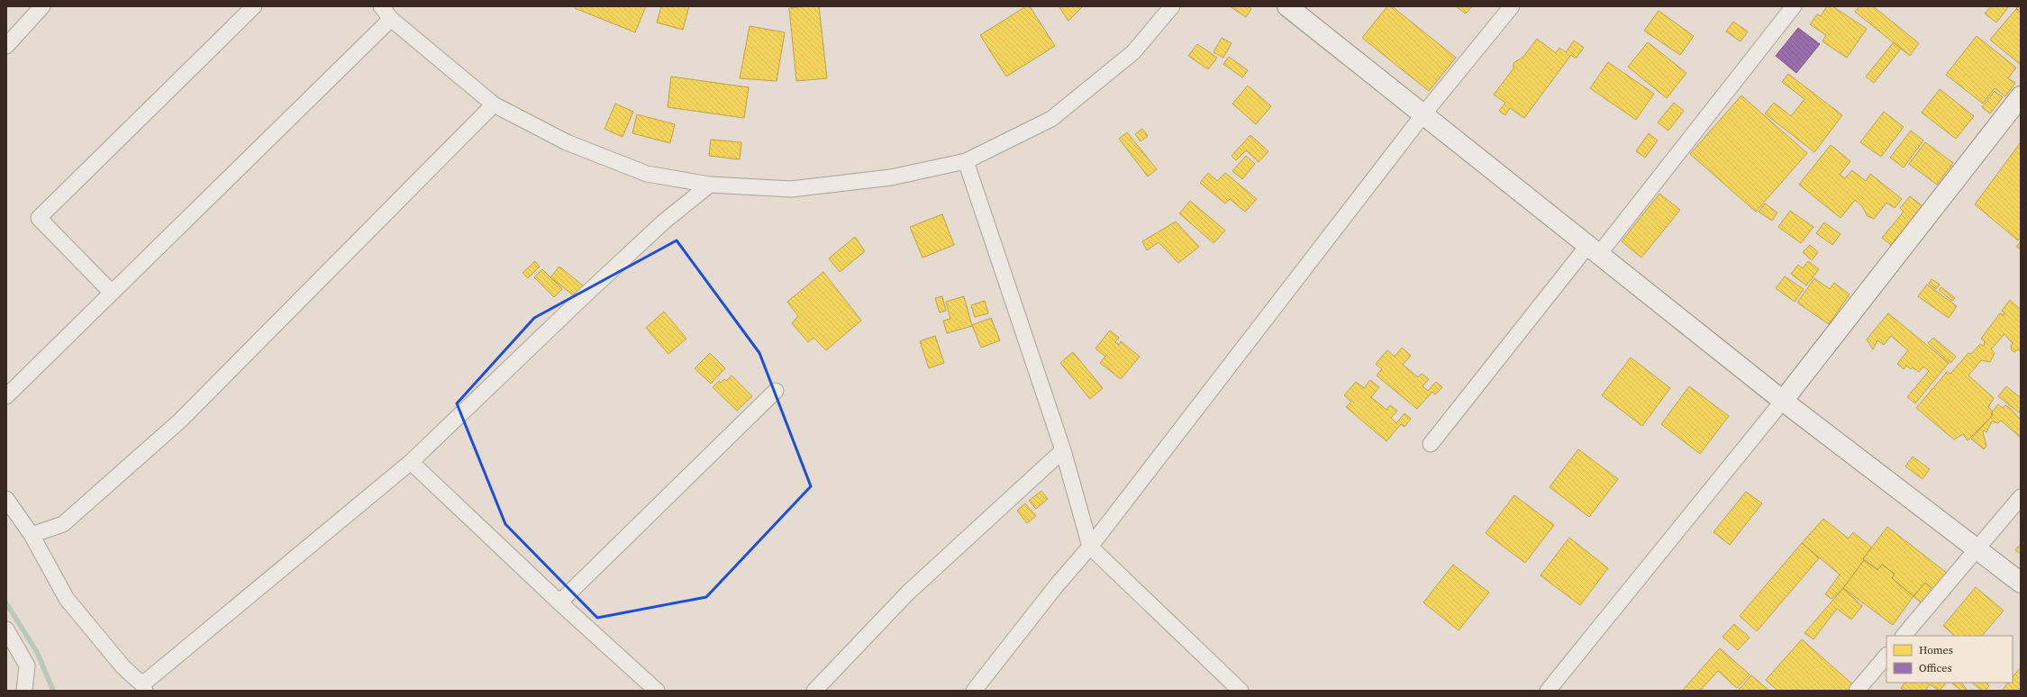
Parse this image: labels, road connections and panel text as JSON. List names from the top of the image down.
{
  "legend": ["Homes", "Offices"]
}
